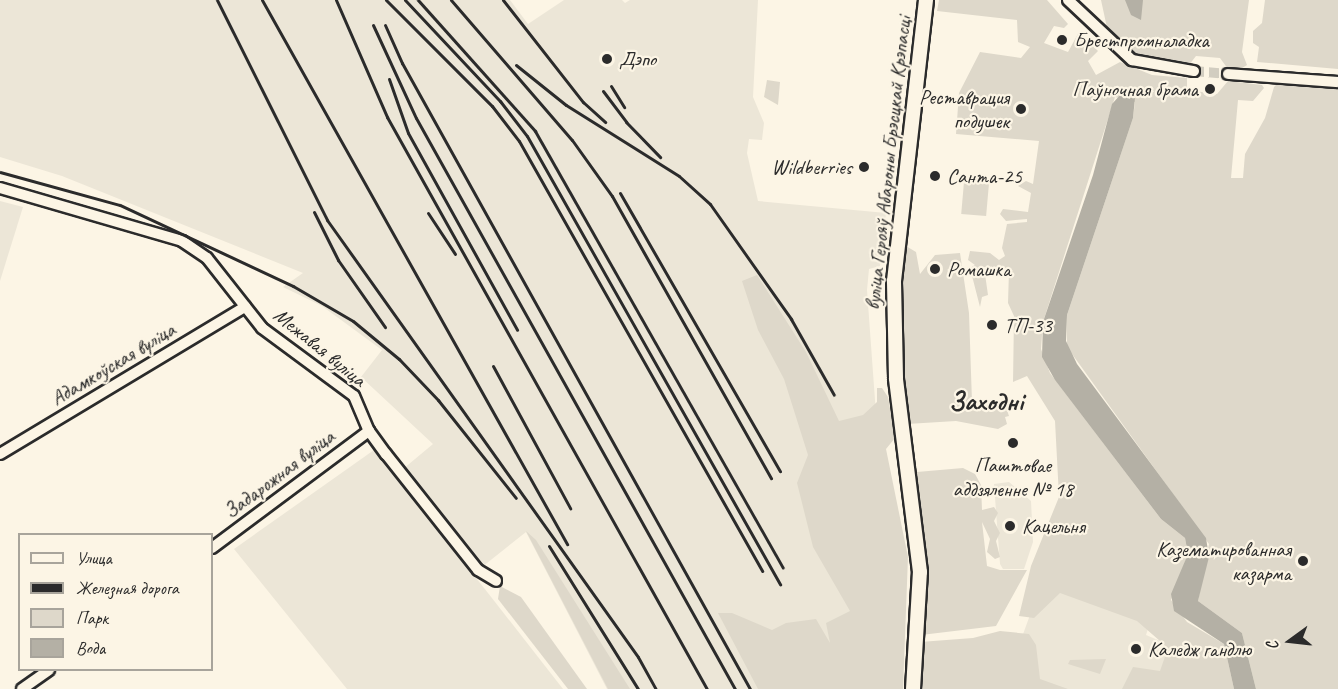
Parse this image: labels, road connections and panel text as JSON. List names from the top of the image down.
{
  "streets": {
    "main road": ["вуліца Герояў Абароны Брэсцкай Крэпасці"],
    "street": ["Межавая вуліца", "Адамкоўская вуліца", "Задарожная вуліца"]
  },
  "crossings": [
    ["Межавая вуліца", "Адамкоўская вуліца"],
    ["Межавая вуліца", "Задарожная вуліца"]
  ],
  "districts": ["Заходні"],
  "places": [
    "Брестпромналадка",
    "Дэпо",
    "Паўночная брама",
    "Реставрация подушек",
    "Wildberries",
    "Санта-25",
    "Ромашка",
    "ТП-33",
    "Паштовае аддзяленне № 18",
    "Кацельня",
    "Казематированная казарма",
    "Каледж гандлю"
  ],
  "legend": [
    "Улица",
    "Железная дорога",
    "Парк",
    "Вода"
  ],
  "north": "left"
}
